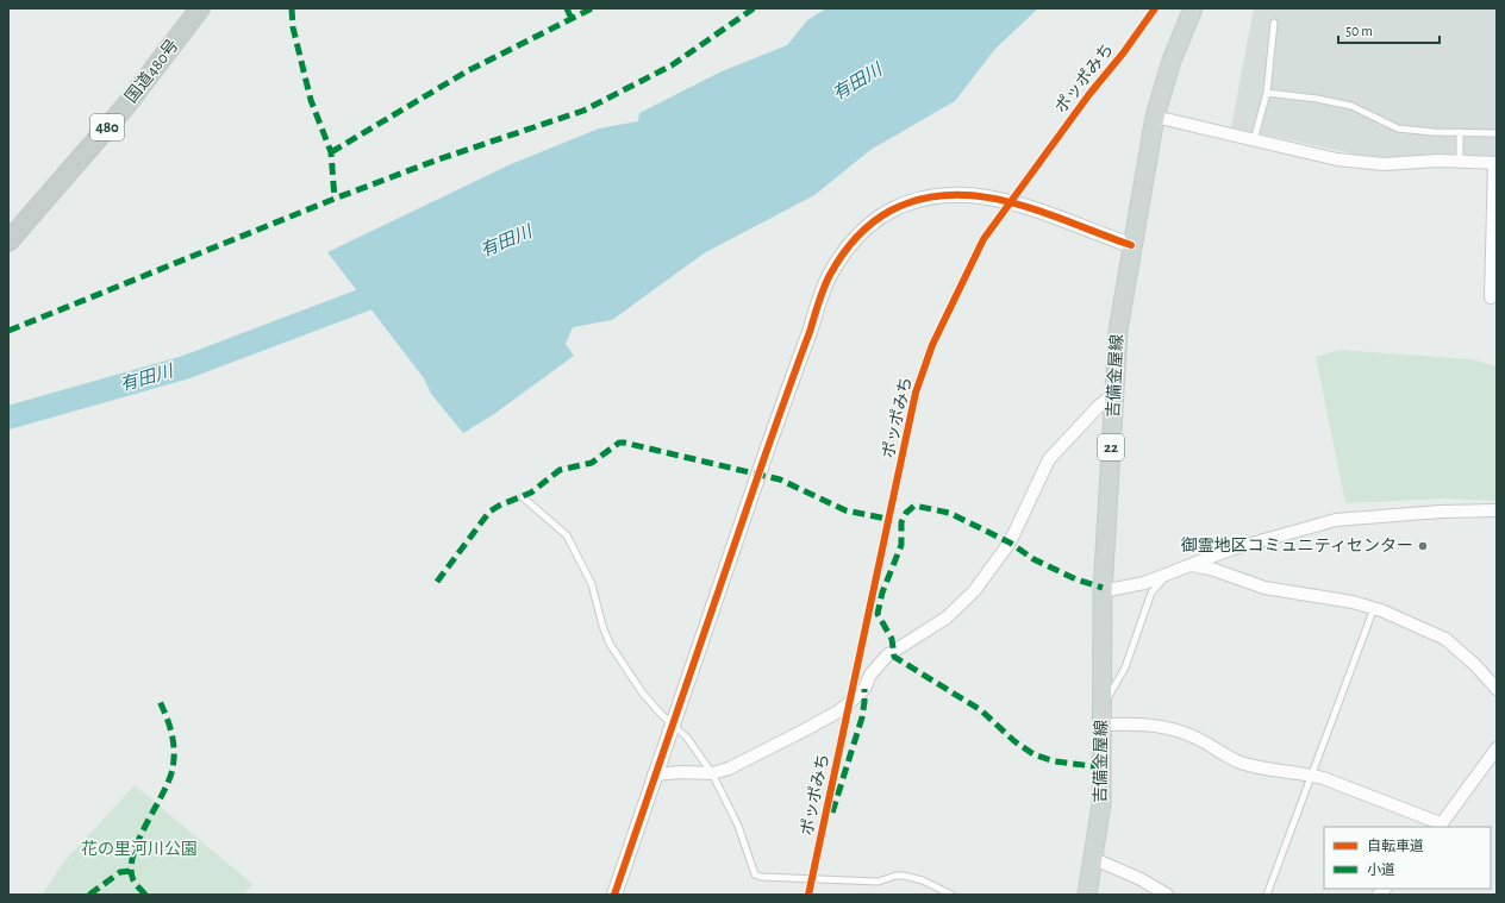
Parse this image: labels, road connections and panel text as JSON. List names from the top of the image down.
{
  "streets": {
    "highway": ["国道480号", "480"],
    "main road": ["吉備金屋線", "22"],
    "cycle path": ["ポッポみち"]
  },
  "water": ["有田川"],
  "parks": ["花の里河川公園"],
  "places": ["御霊地区コミュニティセンター"],
  "legend": ["自転車道", "小道"],
  "scale_bar": "50 m"
}
